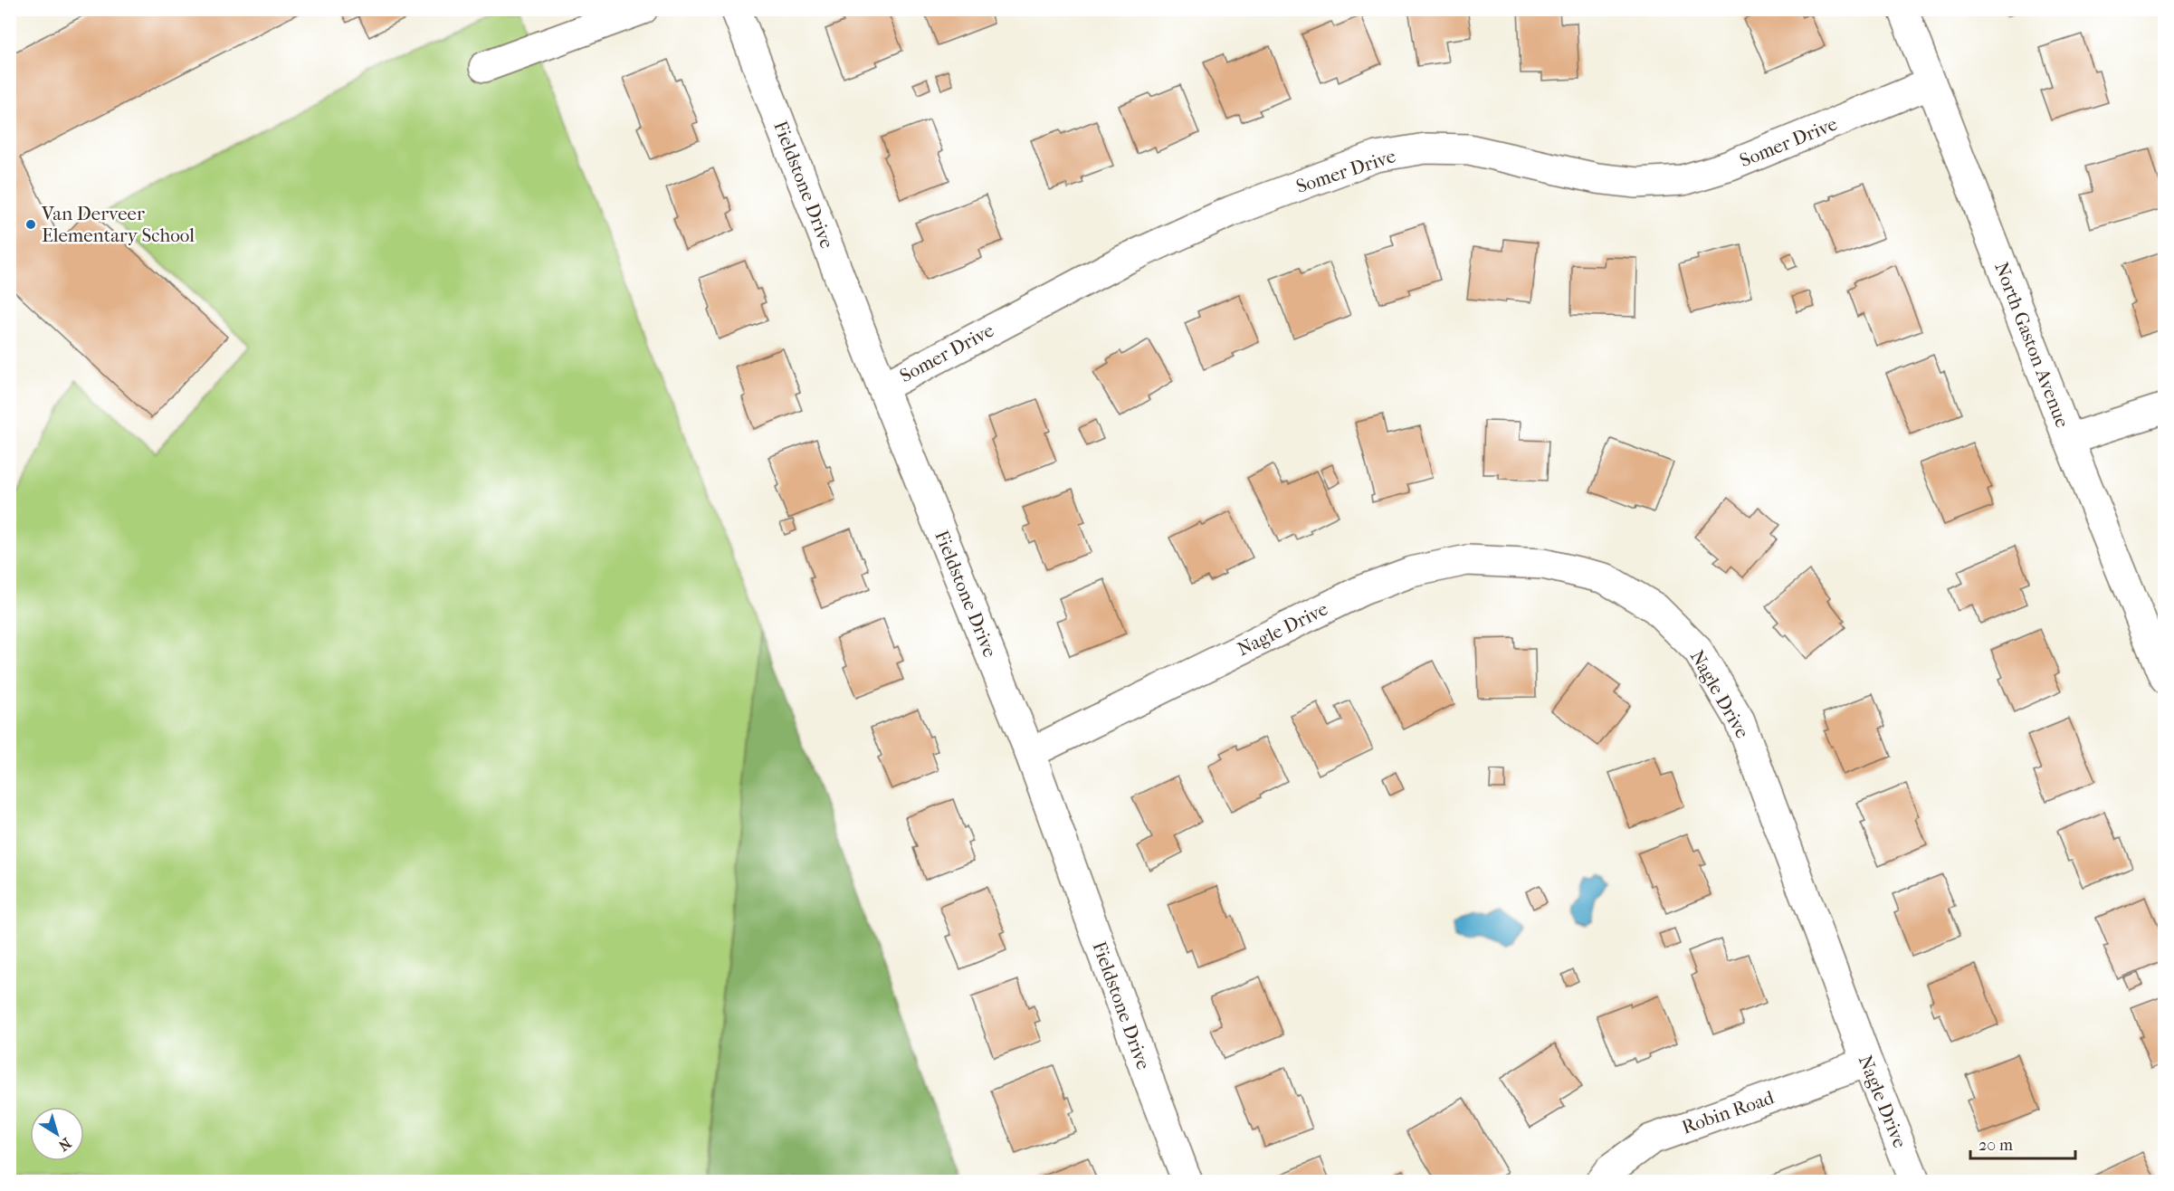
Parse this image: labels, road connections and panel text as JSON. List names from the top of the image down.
{
  "streets": {
    "street": [
      "Somer Drive",
      "Fieldstone Drive",
      "North Gaston Avenue",
      "Nagle Drive",
      "Robin Road"
    ]
  },
  "crossings": [
    ["Somer Drive", "Fieldstone Drive"],
    ["Somer Drive", "North Gaston Avenue"],
    ["Fieldstone Drive", "Nagle Drive"],
    ["Nagle Drive", "Robin Road"]
  ],
  "places": ["Van Derveer Elementary School"],
  "scale_bar": "20 m",
  "north": "bottom right"
}
